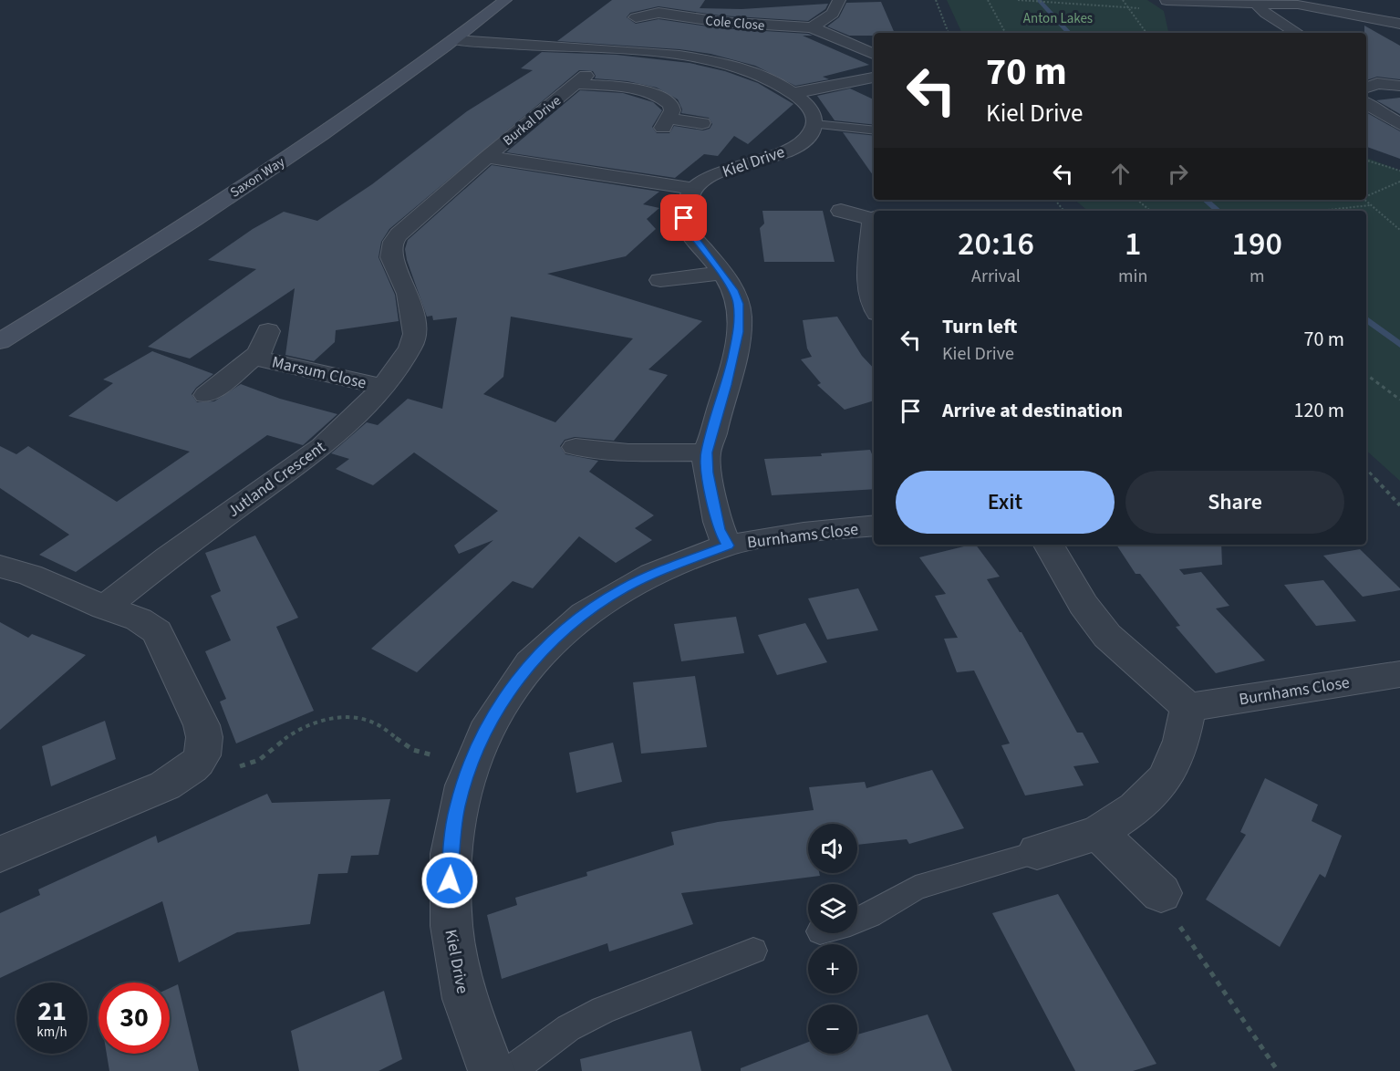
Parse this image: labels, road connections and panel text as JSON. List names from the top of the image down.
{
  "streets": {
    "street": [
      "Cole Close",
      "Burkal Drive",
      "Kiel Drive",
      "Saxon Way",
      "Marsum Close",
      "Jutland Crescent",
      "Burnhams Close"
    ]
  },
  "crossings": [
    ["Burkal Drive", "Jutland Crescent"],
    ["Kiel Drive", "Burnhams Close"],
    ["Marsum Close", "Jutland Crescent"]
  ],
  "parks": ["Anton Lakes"],
  "page": {
    "turn": ["70 m", "Kiel Drive"],
    "eta": [
      "20:16",
      "Arrival",
      "1",
      "min",
      "190",
      "m"
    ],
    "list": [
      {
        "name": "Turn left",
        "note": "Kiel Drive",
        "value": "70 m"
      },
      {
        "name": "Arrive at destination",
        "value": "120 m"
      }
    ],
    "buttons": ["Exit", "Share"],
    "map_buttons": ["+", "−"],
    "speed": "21 km/h",
    "limit": "30"
  }
}
